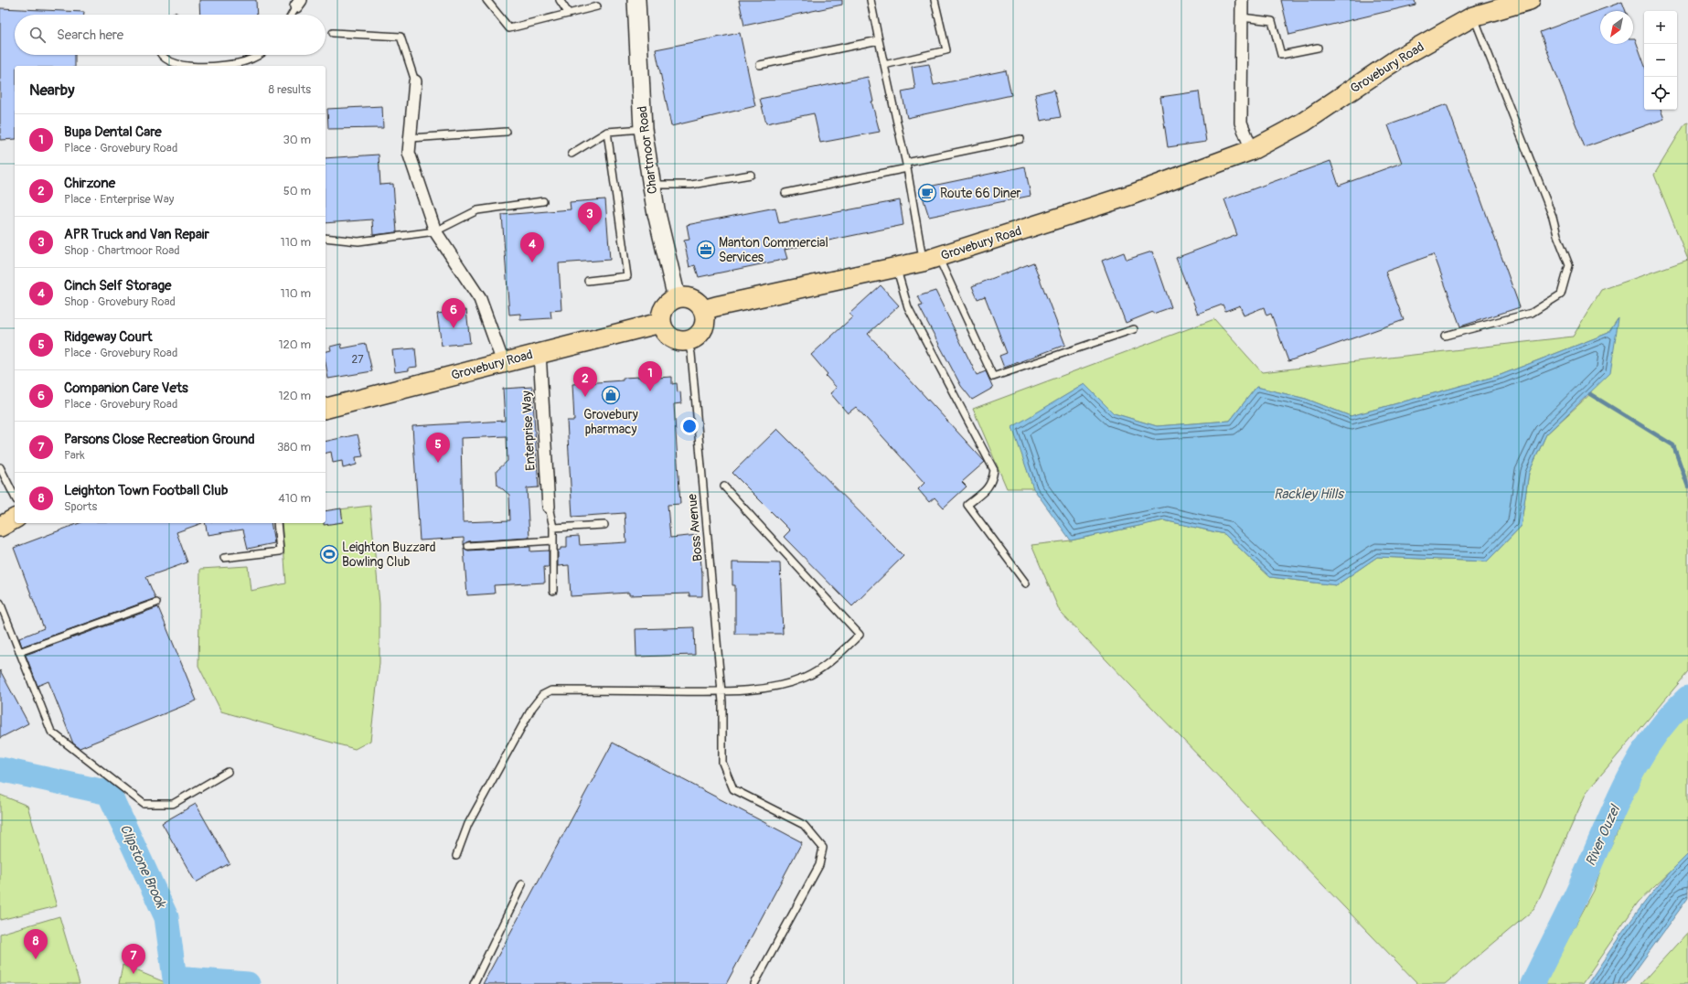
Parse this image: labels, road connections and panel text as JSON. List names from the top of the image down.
{
  "streets": {
    "main road": ["Grovebury Road"],
    "street": ["Chartmoor Road", "Enterprise Way"],
    "lane": ["Boss Avenue"]
  },
  "crossings": [
    ["Grovebury Road", "Chartmoor Road"],
    ["Grovebury Road", "Enterprise Way"],
    ["Grovebury Road", "Boss Avenue"],
    ["Chartmoor Road", "Boss Avenue"]
  ],
  "water": ["Rackley Hills", "River Ouzel", "Clipstone Brook"],
  "places": {
    "cafe": ["Route 66 Diner"],
    "office": ["Manton Commercial Services"],
    "shop": ["Grovebury pharmacy"],
    "sports": ["Leighton Buzzard Bowling Club"]
  },
  "house_numbers": ["27"],
  "north": "bottom left",
  "page": {
    "map_buttons": ["+", "−"],
    "search": "Search here",
    "heading": ["Nearby", "8 results"],
    "list": [
      {
        "mark": "1",
        "name": "Bupa Dental Care",
        "note": "Place · Grovebury Road",
        "value": "30 m"
      },
      {
        "mark": "2",
        "name": "Chirzone",
        "note": "Place · Enterprise Way",
        "value": "50 m"
      },
      {
        "mark": "3",
        "name": "APR Truck and Van Repair",
        "note": "Shop · Chartmoor Road",
        "value": "110 m"
      },
      {
        "mark": "4",
        "name": "Cinch Self Storage",
        "note": "Shop · Grovebury Road",
        "value": "110 m"
      },
      {
        "mark": "5",
        "name": "Ridgeway Court",
        "note": "Place · Grovebury Road",
        "value": "120 m"
      },
      {
        "mark": "6",
        "name": "Companion Care Vets",
        "note": "Place · Grovebury Road",
        "value": "120 m"
      },
      {
        "mark": "7",
        "name": "Parsons Close Recreation Ground",
        "note": "Park",
        "value": "380 m"
      },
      {
        "mark": "8",
        "name": "Leighton Town Football Club",
        "note": "Sports",
        "value": "410 m"
      }
    ],
    "pins": [
      "3",
      "4",
      "6",
      "1",
      "2",
      "5",
      "8",
      "7"
    ]
  }
}
